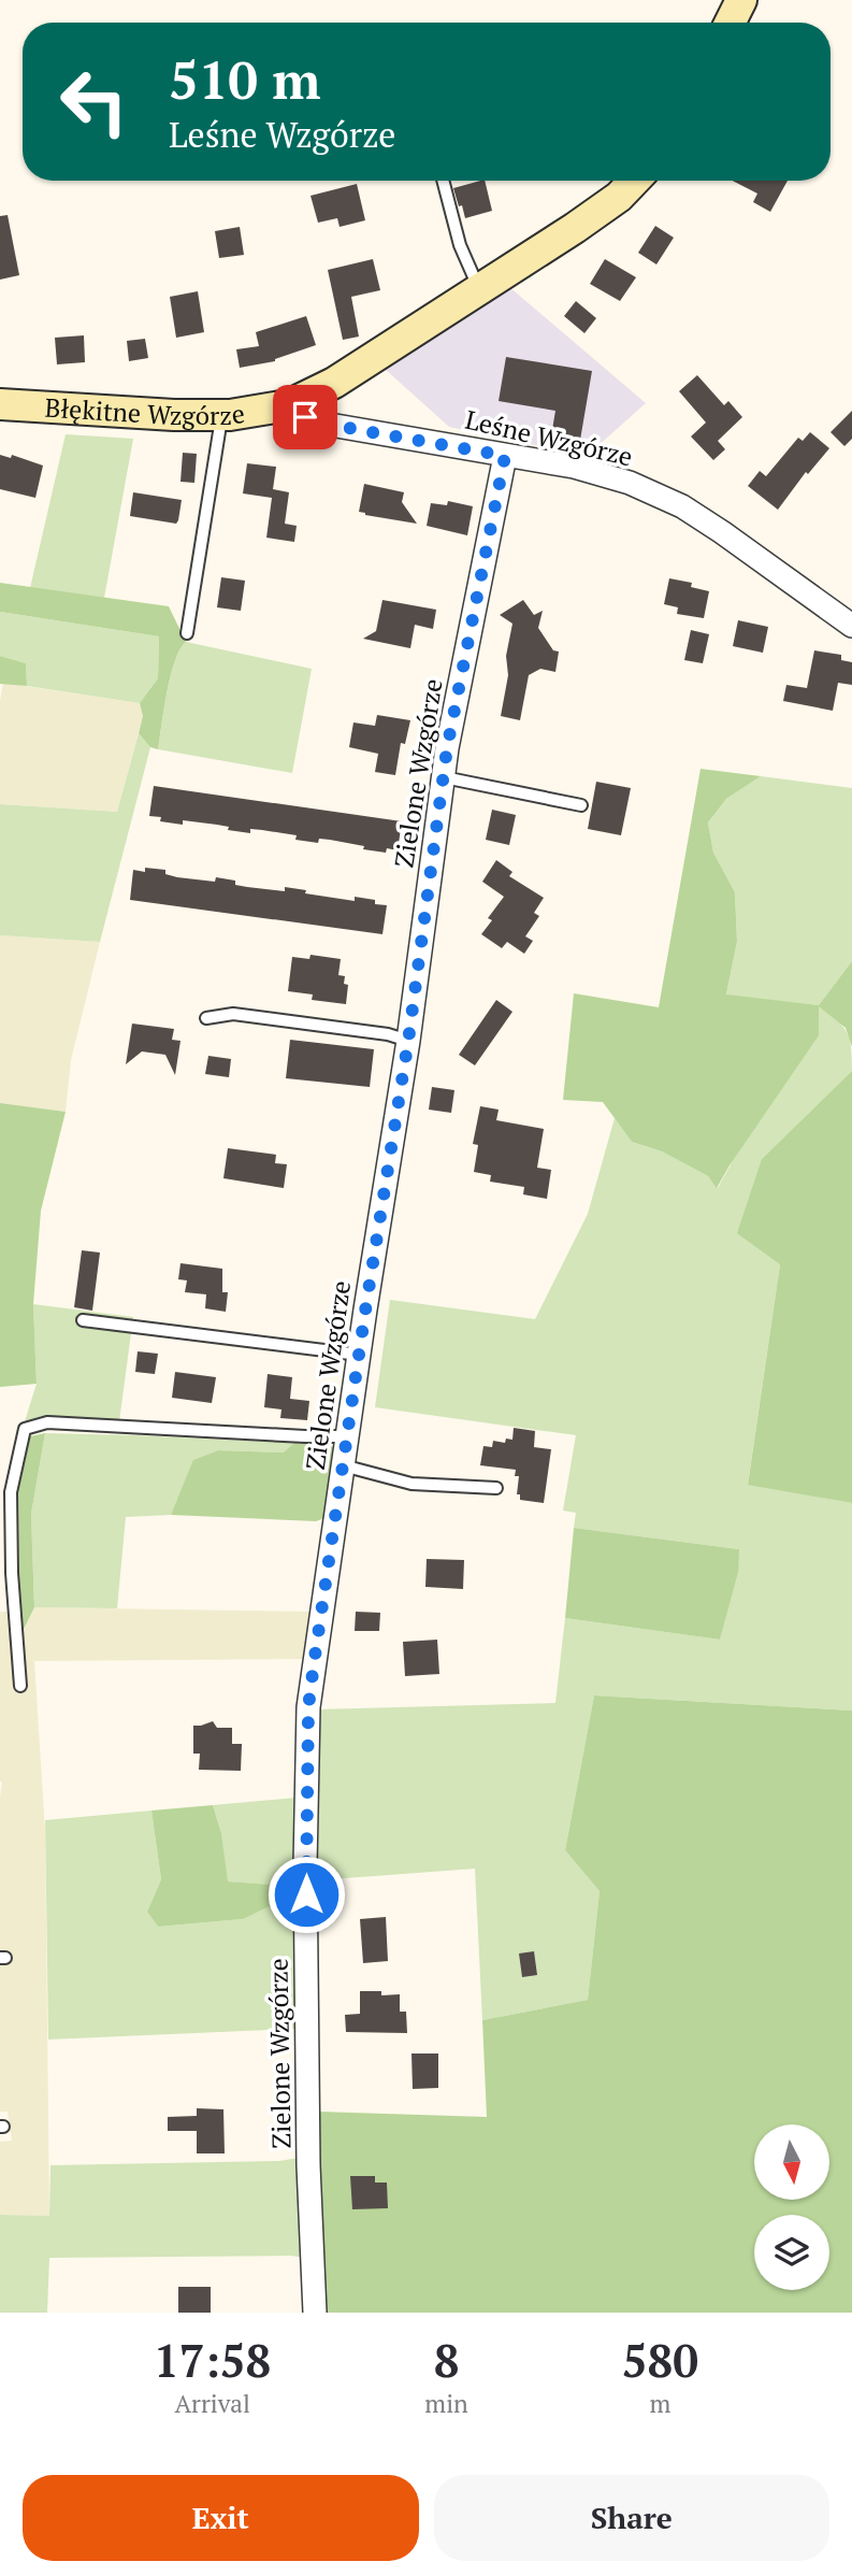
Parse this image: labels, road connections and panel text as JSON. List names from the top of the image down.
{
  "streets": {
    "street": ["Błękitne Wzgórze", "Leśne Wzgórze", "Zielone Wzgórze"]
  },
  "crossings": [
    ["Błękitne Wzgórze", "Leśne Wzgórze"],
    ["Leśne Wzgórze", "Zielone Wzgórze"]
  ],
  "north": "bottom",
  "page": {
    "turn": ["510 m", "Leśne Wzgórze"],
    "eta": [
      "17:58",
      "Arrival",
      "8",
      "min",
      "580",
      "m"
    ],
    "buttons": ["Exit", "Share"]
  }
}
